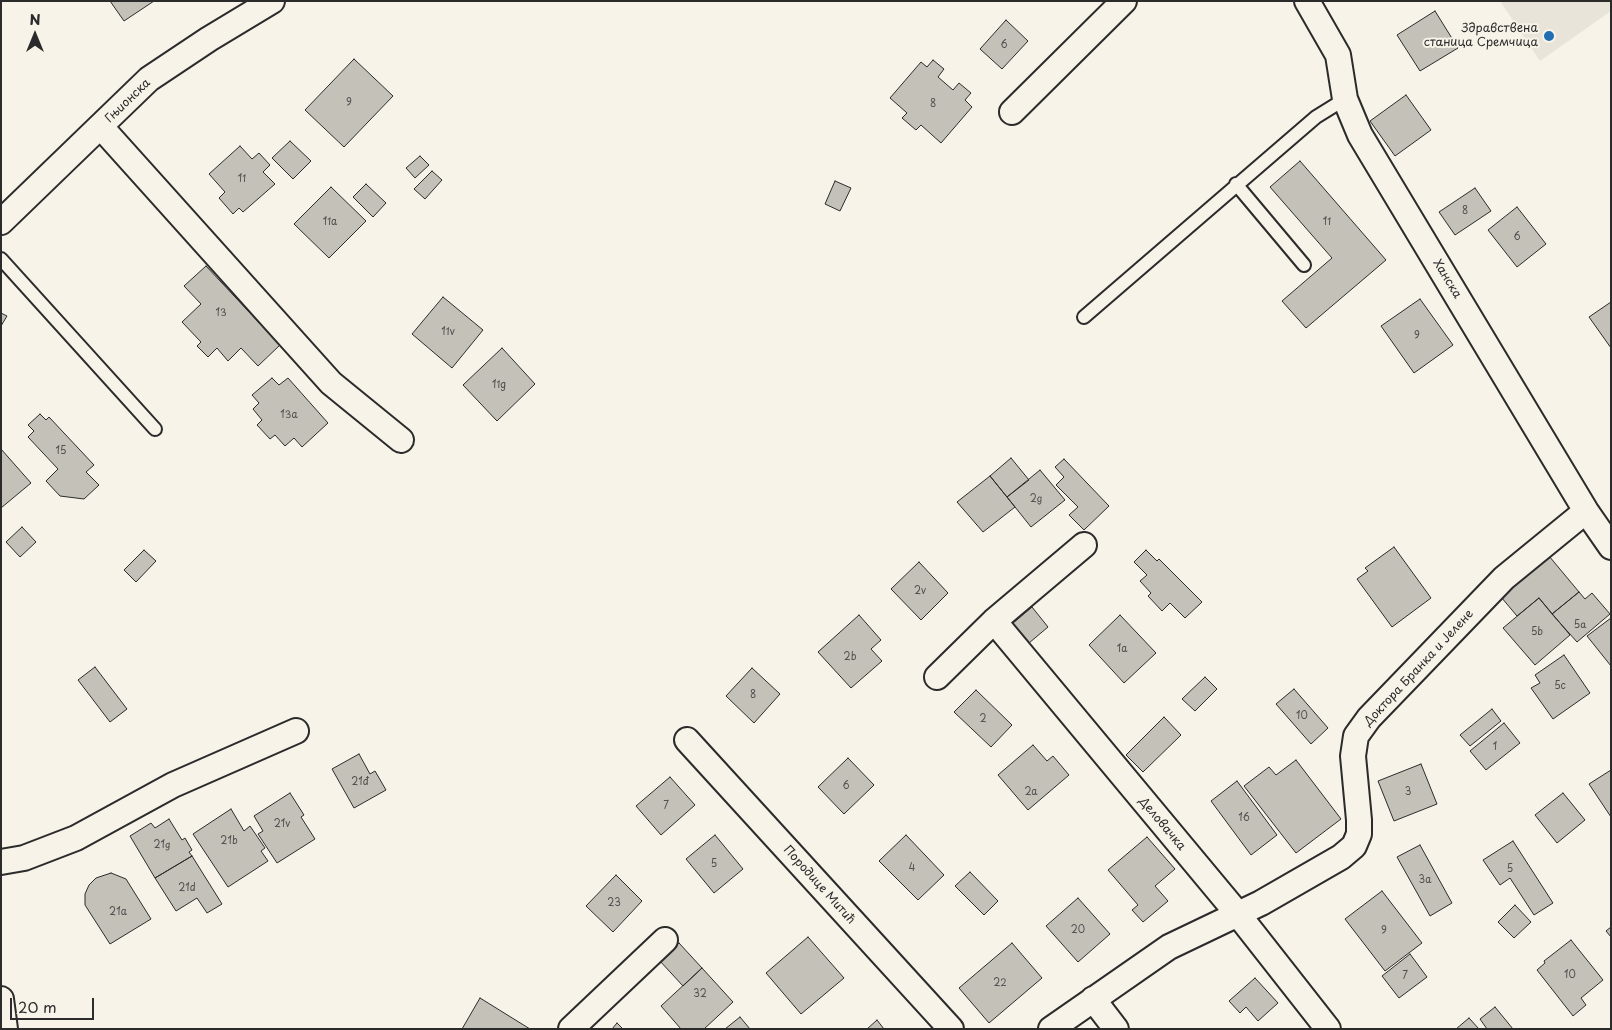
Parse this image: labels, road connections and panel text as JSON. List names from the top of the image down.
{
  "streets": {
    "street": [
      "Гњионска",
      "Ханска",
      "Доктора Бранка и Јелене",
      "Деловачка",
      "Породице Митић"
    ]
  },
  "crossings": [
    ["Ханска", "Доктора Бранка и Јелене"],
    ["Доктора Бранка и Јелене", "Деловачка"]
  ],
  "places": ["Здравствена станица Сремчица"],
  "house_numbers": [
    "6",
    "9",
    "8",
    "11",
    "8",
    "11a",
    "11",
    "6",
    "13",
    "11v",
    "9",
    "11g",
    "13a",
    "15",
    "2g",
    "2v",
    "5a",
    "5b",
    "1a",
    "2b",
    "5c",
    "8",
    "10",
    "2",
    "1",
    "21đ",
    "6",
    "2a",
    "3",
    "7",
    "16",
    "21v",
    "21b",
    "21g",
    "5",
    "4",
    "5",
    "3a",
    "21d",
    "23",
    "21a",
    "20",
    "9",
    "10",
    "7",
    "22",
    "32"
  ],
  "scale_bar": "20 m",
  "north": "top"
}
